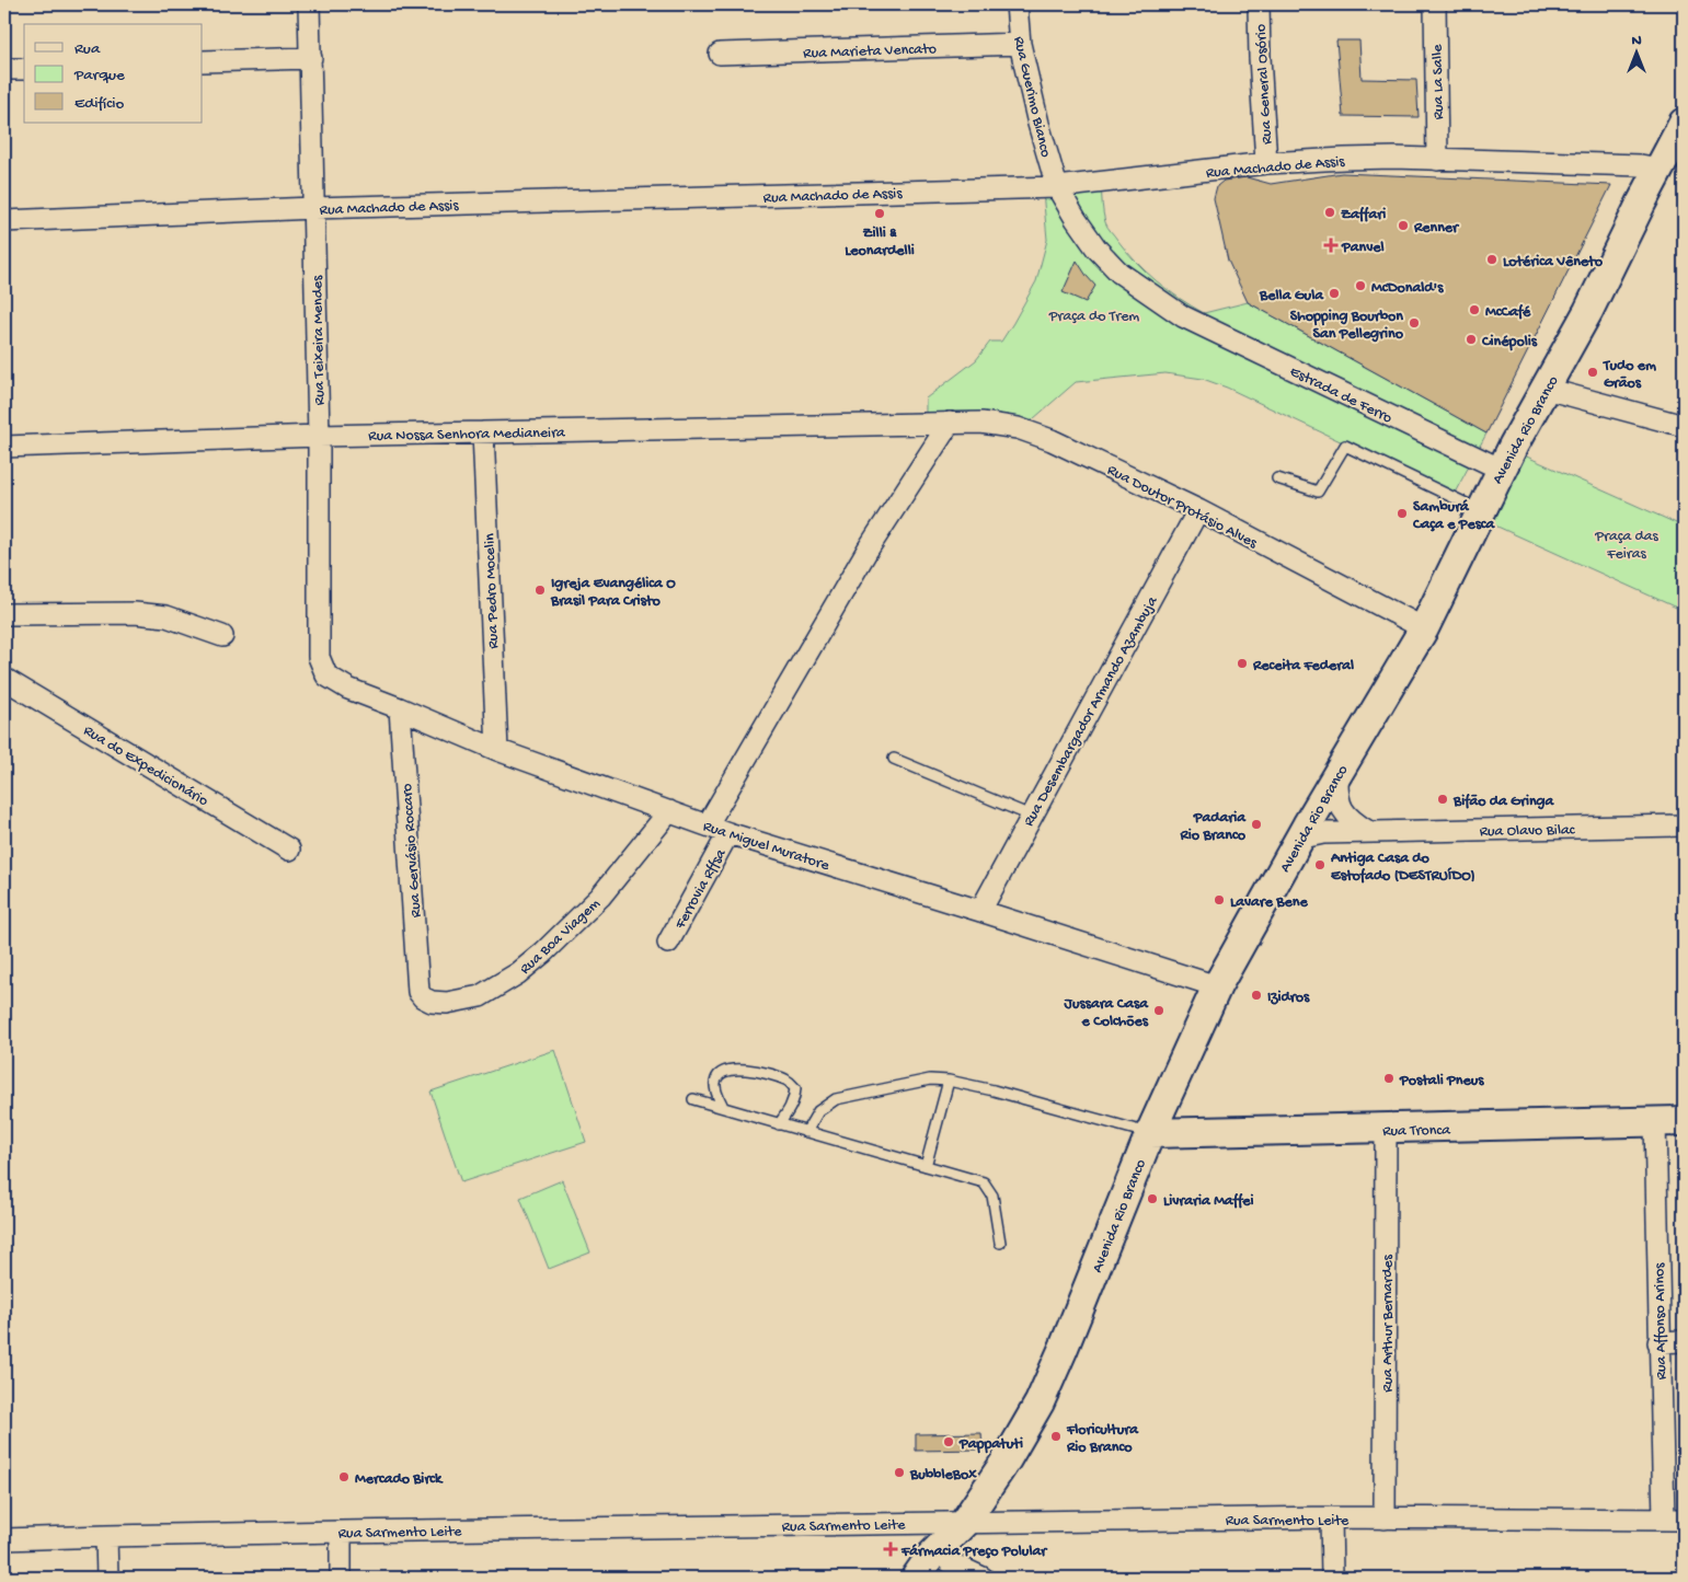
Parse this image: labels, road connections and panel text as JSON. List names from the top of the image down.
{
  "streets": {
    "main road": ["Avenida Rio Branco", "Rua Tronca"],
    "street": [
      "Rua Marieta Vencato",
      "Rua La Salle",
      "Rua General Osório",
      "Rua Guerimo Bianco",
      "Rua Machado de Assis",
      "Rua Teixeira Mendes",
      "Estrada de Ferro",
      "Rua Nossa Senhora Medianeira",
      "Rua Doutor Protásio Alves",
      "Rua Pedro Mocelin",
      "Rua Desembargador Armando Azambuja",
      "Rua do Expedicionário",
      "Rua Olavo Bilac",
      "Rua Miguel Muratore",
      "Rua Gervásio Roccaro",
      "Ferrovia Rffsa",
      "Rua Boa Viagem",
      "Rua Affonso Arinos",
      "Rua Arthur Bernardes",
      "Rua Sarmento Leite"
    ]
  },
  "crossings": [
    ["Rua Marieta Vencato", "Rua Guerimo Bianco"],
    ["Rua La Salle", "Rua Machado de Assis"],
    ["Rua General Osório", "Rua Machado de Assis"],
    ["Rua Guerimo Bianco", "Rua Machado de Assis"],
    ["Rua Guerimo Bianco", "Estrada de Ferro"],
    ["Rua Machado de Assis", "Rua Teixeira Mendes"],
    ["Rua Machado de Assis", "Avenida Rio Branco"],
    ["Rua Teixeira Mendes", "Rua Nossa Senhora Medianeira"],
    ["Rua Teixeira Mendes", "Rua Miguel Muratore"],
    ["Estrada de Ferro", "Avenida Rio Branco"],
    ["Avenida Rio Branco", "Rua Doutor Protásio Alves"],
    ["Avenida Rio Branco", "Rua Olavo Bilac"],
    ["Avenida Rio Branco", "Rua Miguel Muratore"],
    ["Avenida Rio Branco", "Rua Tronca"],
    ["Avenida Rio Branco", "Rua Sarmento Leite"],
    ["Rua Nossa Senhora Medianeira", "Rua Doutor Protásio Alves"],
    ["Rua Nossa Senhora Medianeira", "Rua Pedro Mocelin"],
    ["Rua Doutor Protásio Alves", "Rua Desembargador Armando Azambuja"],
    ["Rua Pedro Mocelin", "Rua Miguel Muratore"],
    ["Rua Desembargador Armando Azambuja", "Rua Miguel Muratore"],
    ["Rua Miguel Muratore", "Rua Gervásio Roccaro"],
    ["Rua Miguel Muratore", "Ferrovia Rffsa"],
    ["Rua Miguel Muratore", "Rua Boa Viagem"],
    ["Rua Gervásio Roccaro", "Rua Boa Viagem"],
    ["Rua Tronca", "Rua Affonso Arinos"],
    ["Rua Tronca", "Rua Arthur Bernardes"],
    ["Rua Affonso Arinos", "Rua Sarmento Leite"],
    ["Rua Arthur Bernardes", "Rua Sarmento Leite"]
  ],
  "parks": ["Praça do Trem", "Praça das Feiras"],
  "places": {
    "other": [
      "Zaffari",
      "Zilli & Leonardelli",
      "Renner",
      "Lotérica Vêneto",
      "McDonald's",
      "Bella Gula",
      "McCafé",
      "Shopping Bourbon San Pellegrino",
      "Cinépolis",
      "Tudo em Grãos",
      "Samburá Caça e Pesca",
      "Igreja Evangélica O Brasil Para Cristo",
      "Receita Federal",
      "Bifão da Gringa",
      "Padaria Rio Branco",
      "Antiga Casa do Estofado (DESTRUÍDO)",
      "Lavare Bene",
      "Izidros",
      "Jussara Casa e Colchões",
      "Postali Pneus",
      "Livraria Maffei",
      "Floricultura Rio Branco",
      "Pappatuti",
      "BubbleBox",
      "Mercado Birck"
    ],
    "health": ["Panvel", "Fármacia Preço Polular"]
  },
  "legend": ["Rua", "Parque", "Edifício"],
  "north": "top"
}
